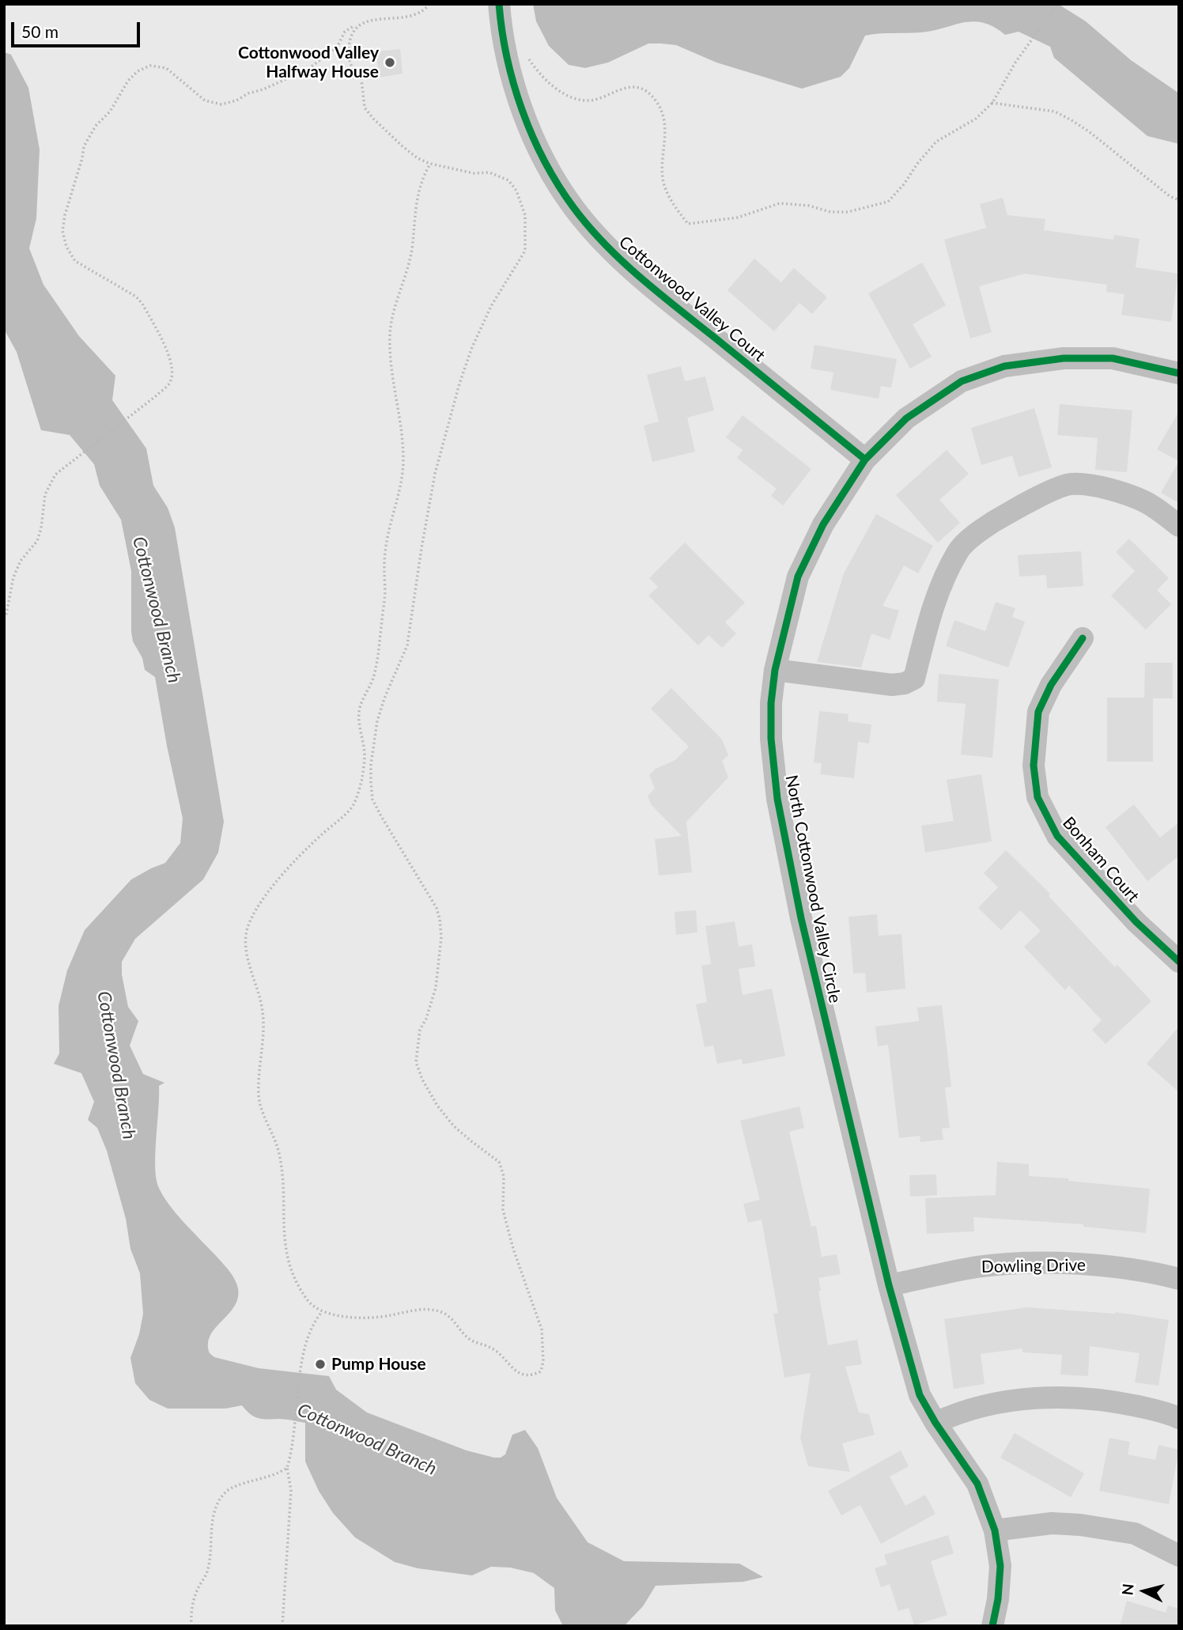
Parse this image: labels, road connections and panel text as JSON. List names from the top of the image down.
{
  "streets": {
    "street": [
      "Cottonwood Valley Court",
      "Bonham Court",
      "North Cottonwood Valley Circle",
      "Dowling Drive"
    ]
  },
  "crossings": [
    ["Cottonwood Valley Court", "North Cottonwood Valley Circle"],
    ["North Cottonwood Valley Circle", "Dowling Drive"]
  ],
  "water": ["Cottonwood Branch"],
  "places": ["Cottonwood Valley Halfway House", "Pump House"],
  "scale_bar": "50 m",
  "north": "left"
}
